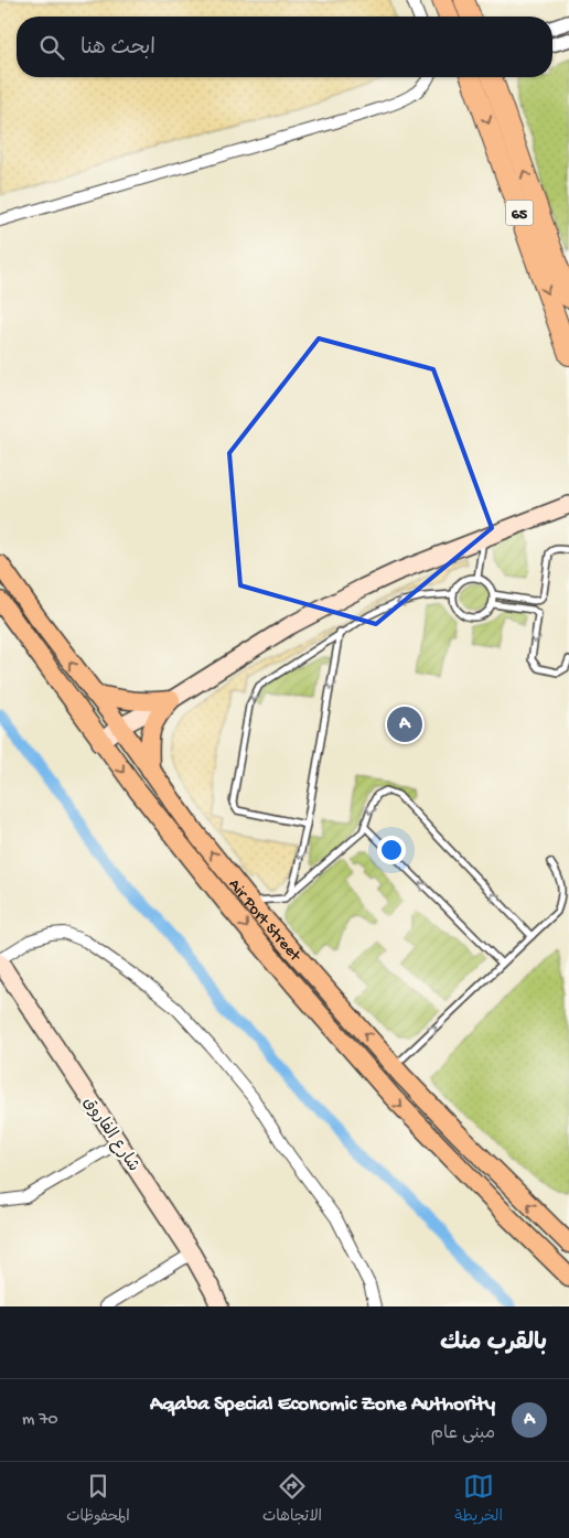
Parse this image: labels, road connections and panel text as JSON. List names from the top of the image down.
{
  "streets": {
    "highway": ["65"],
    "main road": ["Air Port Street", "شارع الفاروق"]
  },
  "page": {
    "search": "ابحث هنا",
    "pins": "A",
    "heading": "بالقرب منك",
    "list": [
      {
        "mark": "A",
        "name": "Aqaba Special Economic Zone Authority",
        "note": "مبنى عام",
        "value": "70 m"
      }
    ],
    "nav": ["الخريطة", "الاتجاهات", "المحفوظات"]
  }
}
